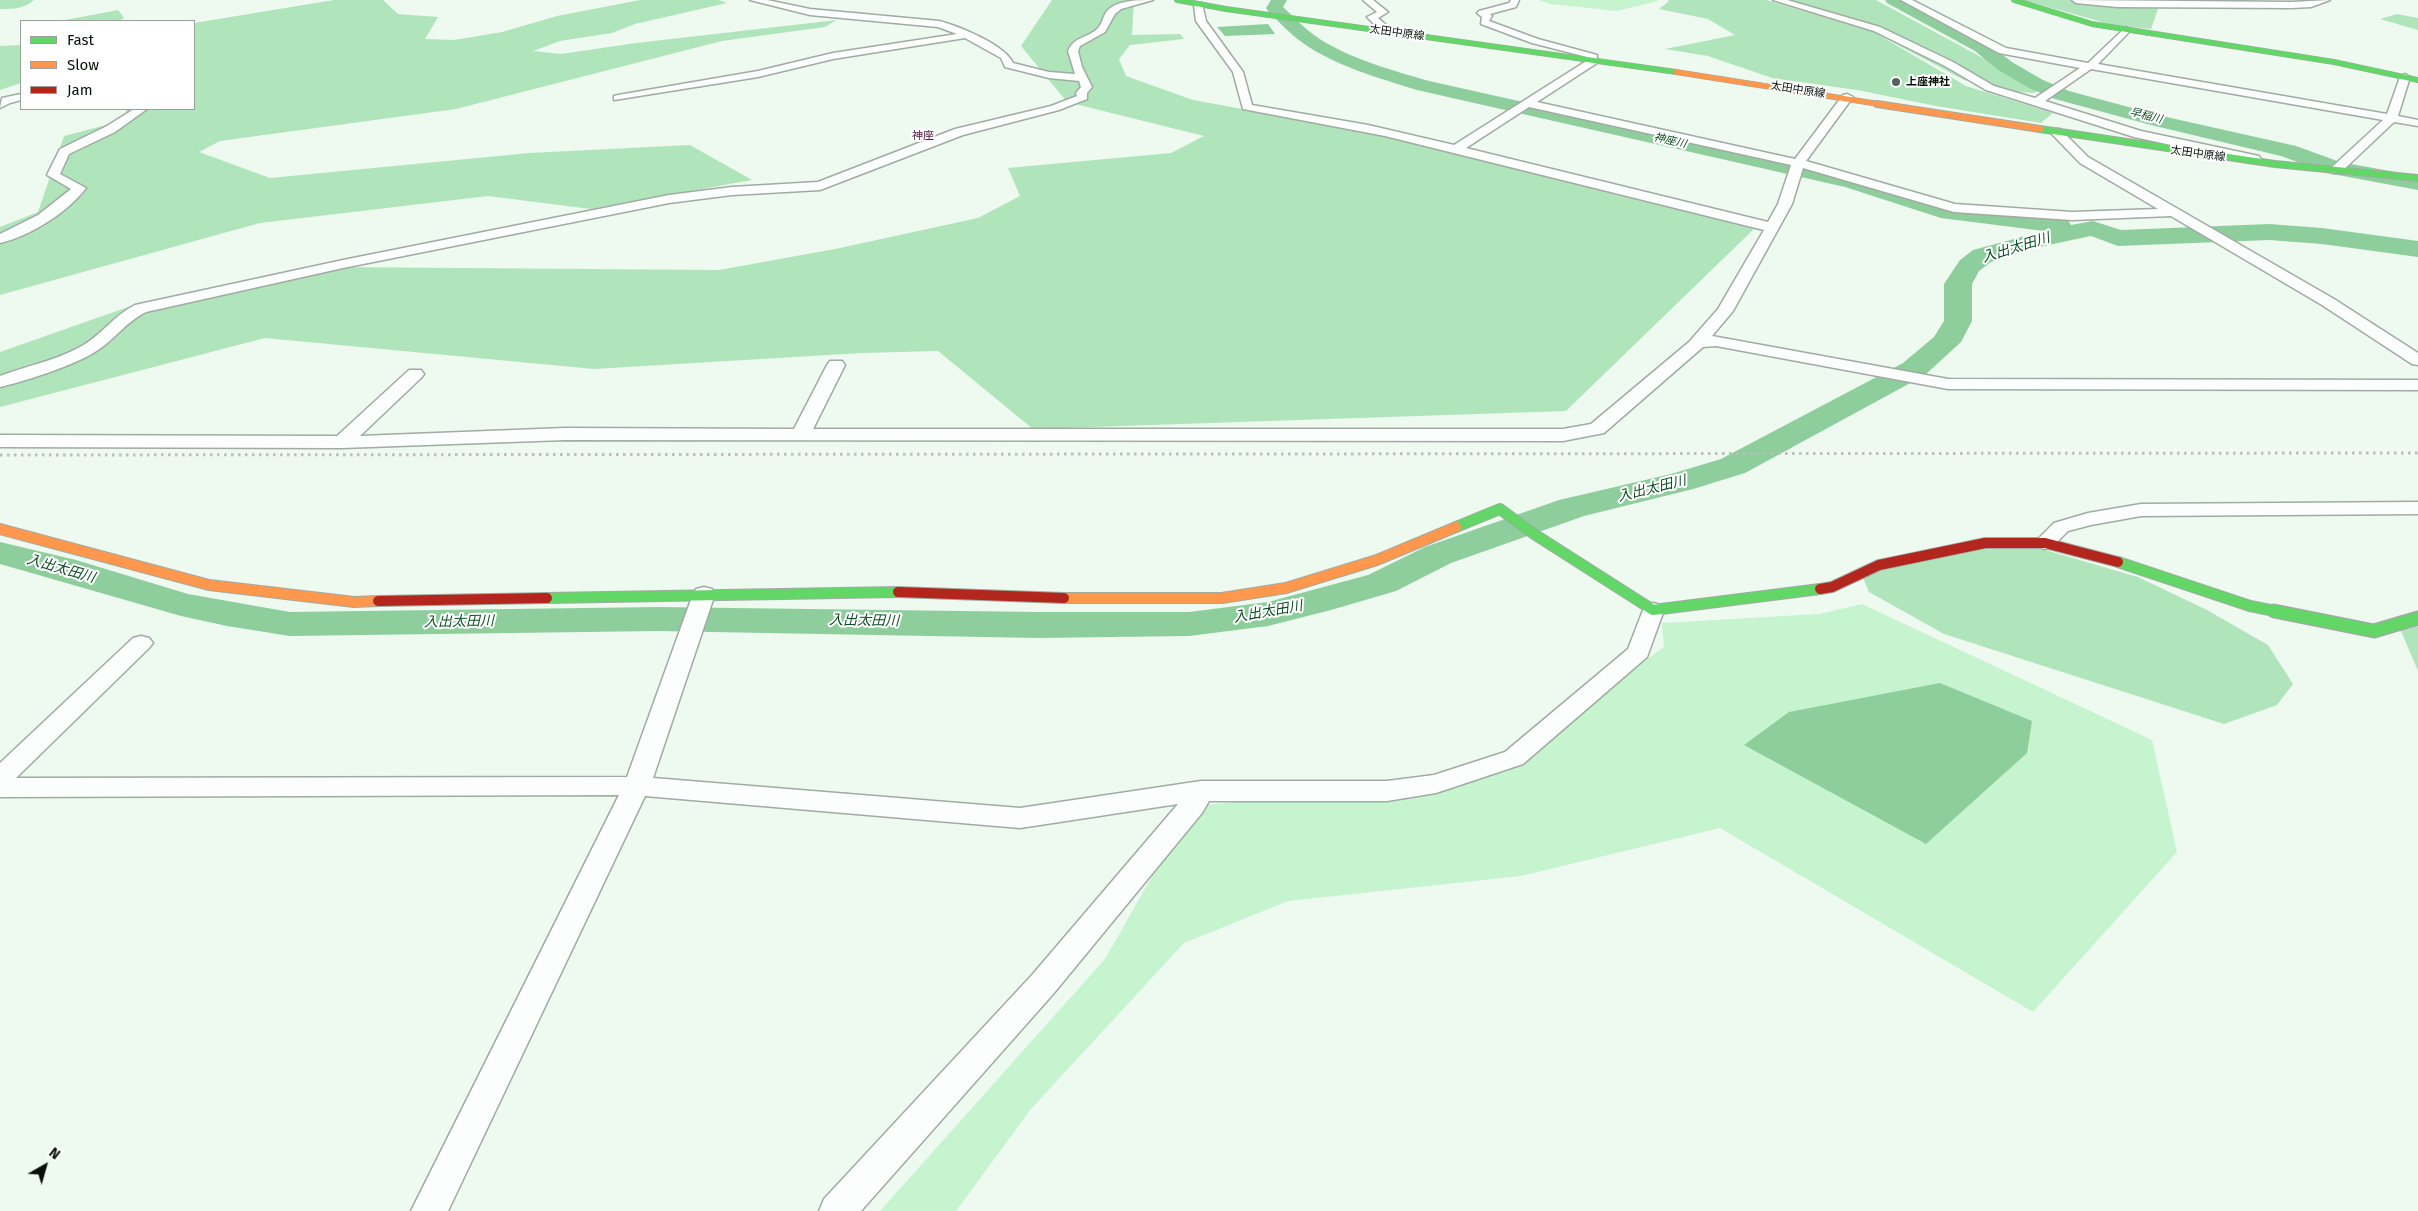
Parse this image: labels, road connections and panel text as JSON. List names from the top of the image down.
{
  "streets": {
    "street": ["太田中原線"]
  },
  "districts": ["神座"],
  "water": ["早稲川", "神座川", "入出太田川"],
  "places": ["上座神社"],
  "legend": ["Fast", "Slow", "Jam"],
  "north": "top right"
}
